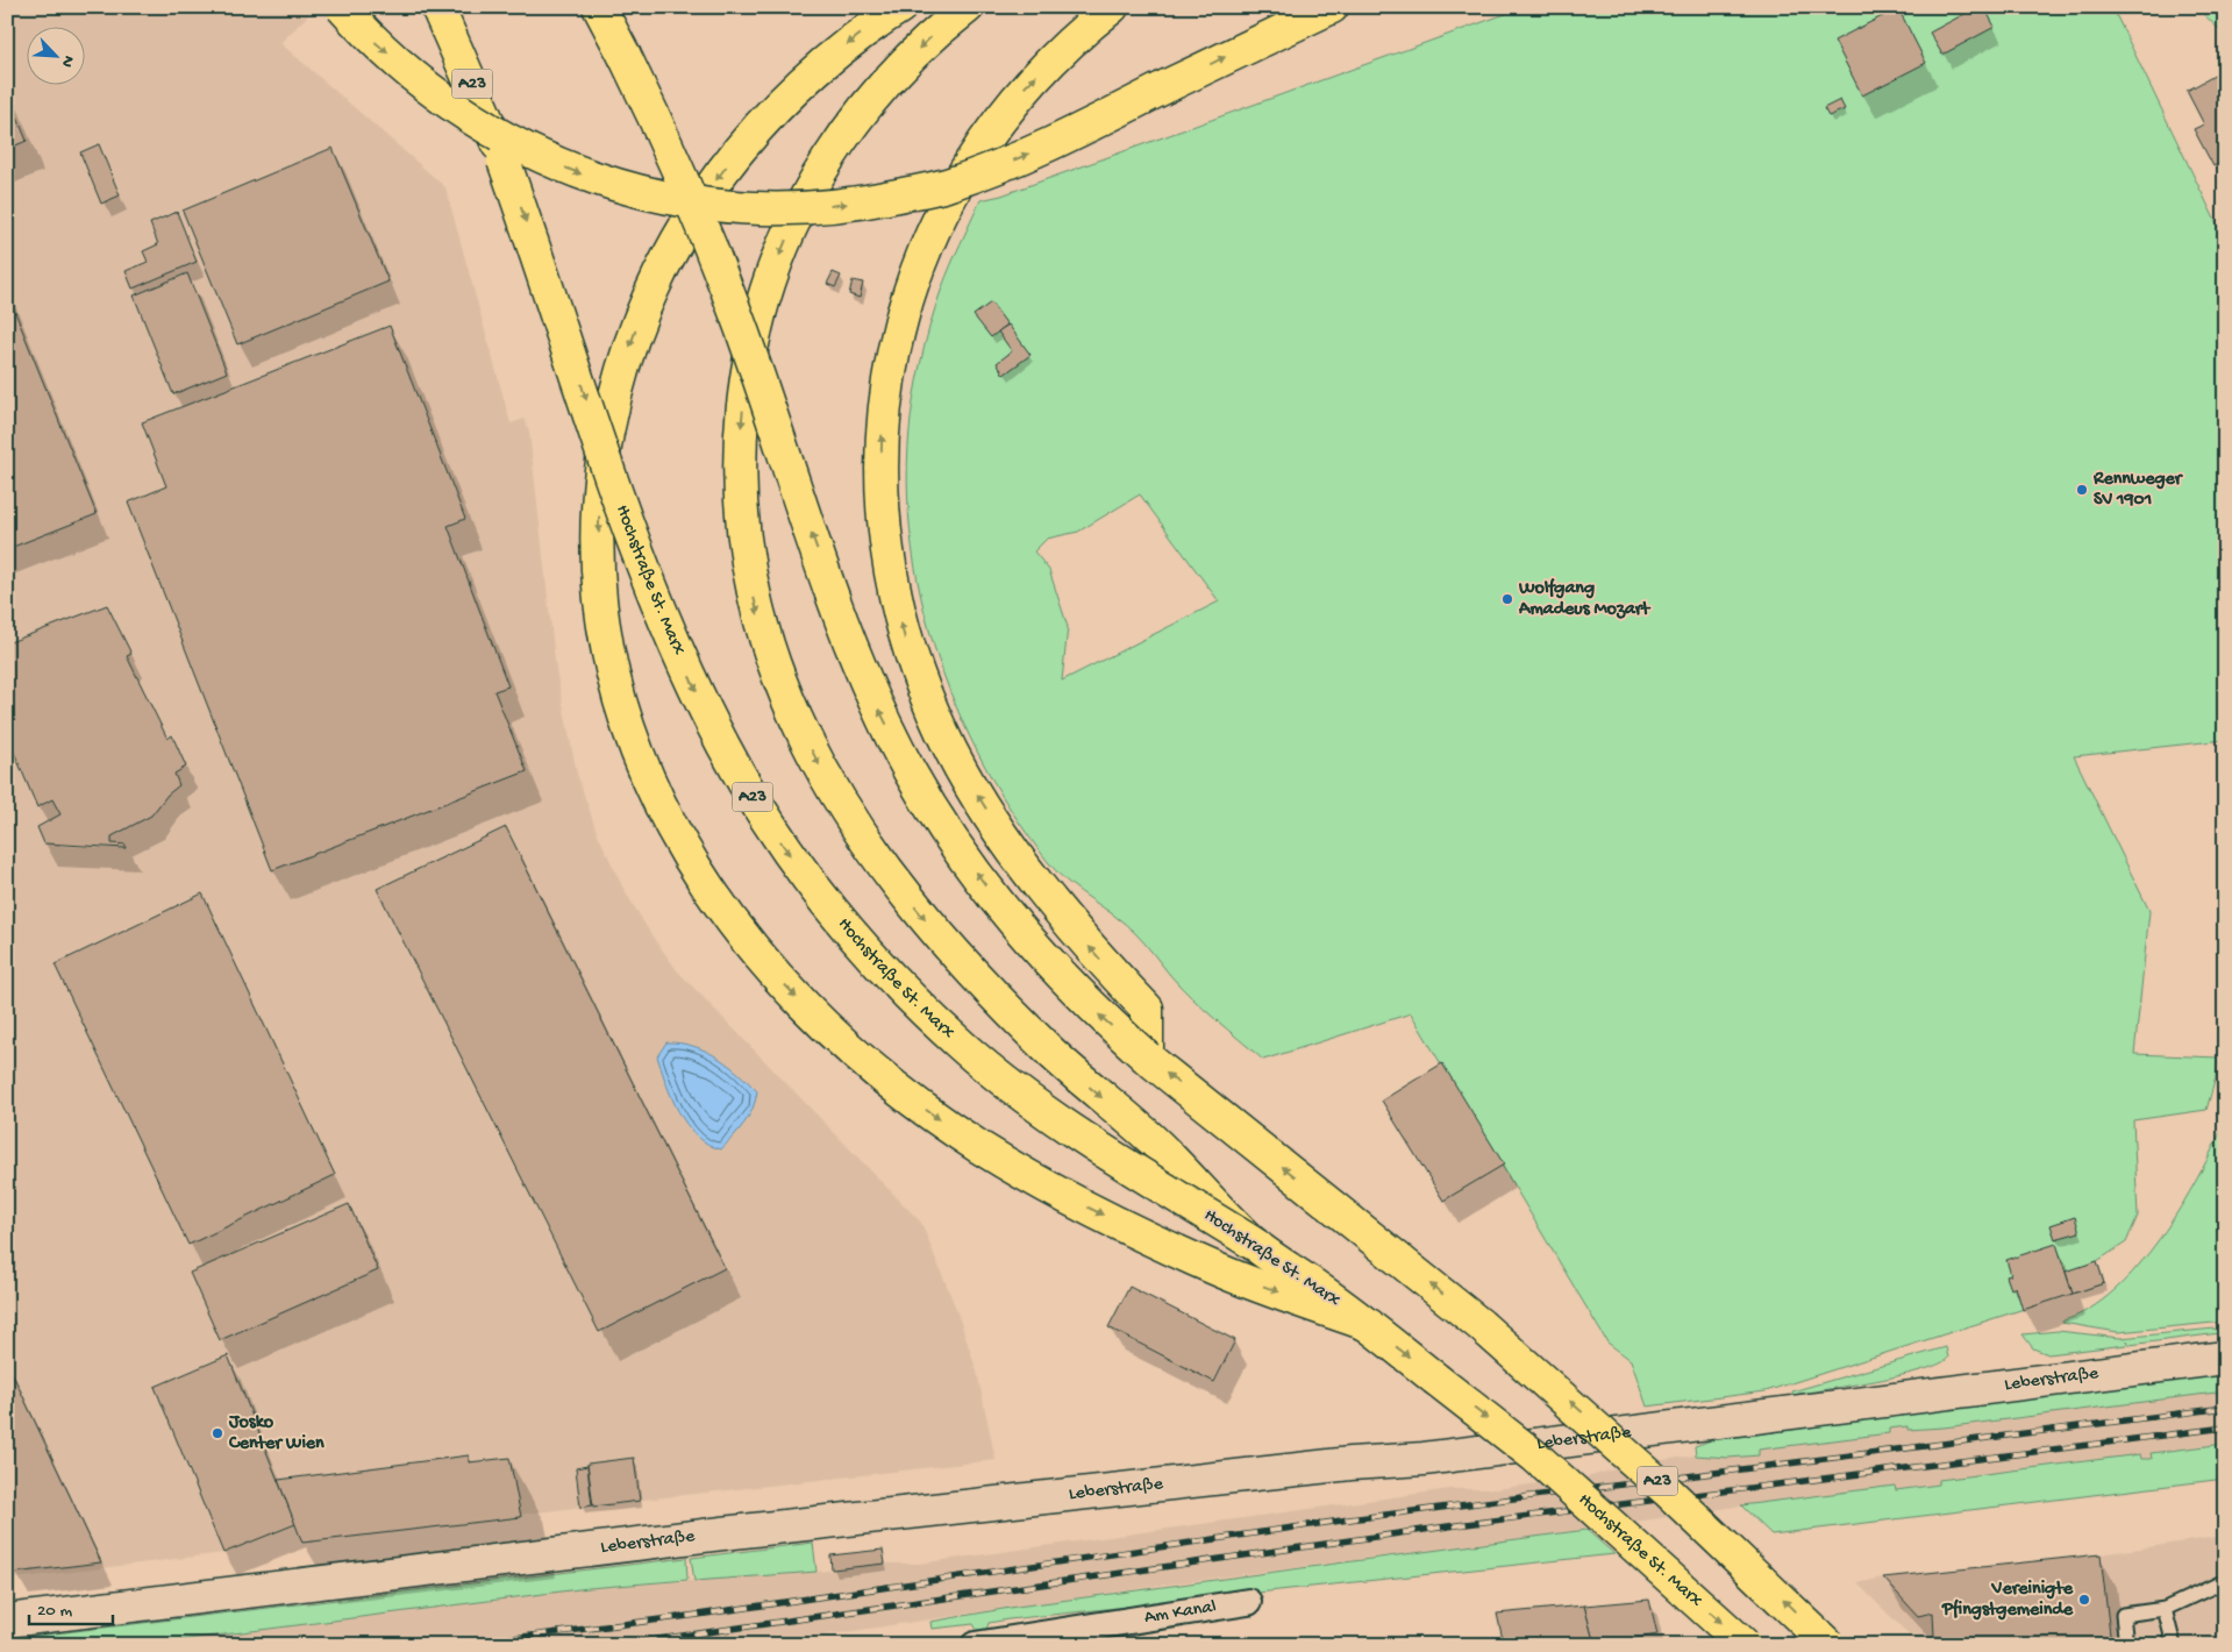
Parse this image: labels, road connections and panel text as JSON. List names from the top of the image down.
{
  "streets": {
    "highway": ["A23", "Hochstraße St. Marx"],
    "street": ["Leberstraße", "Am Kanal"]
  },
  "places": [
    "Rennweger SV 1901",
    "Wolfgang Amadeus Mozart",
    "Josko Center Wien",
    "Vereinigte Pfingstgemeinde"
  ],
  "scale_bar": "20 m",
  "north": "bottom right"
}
